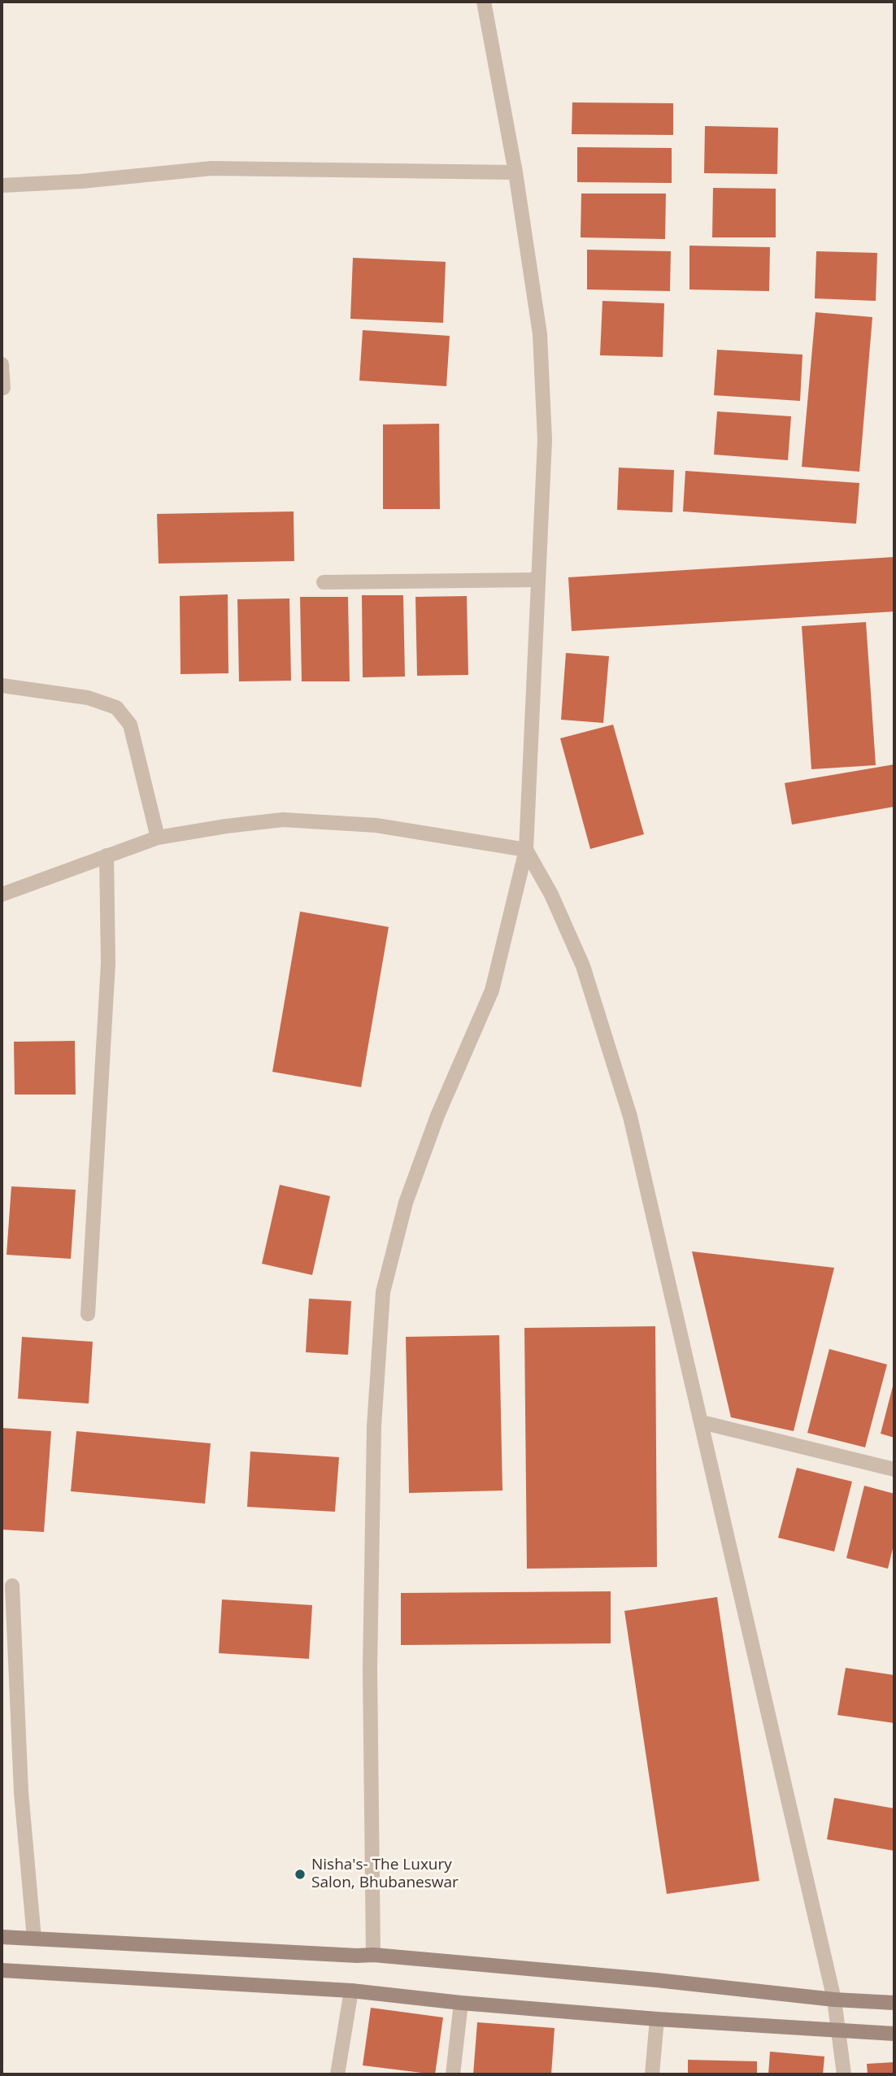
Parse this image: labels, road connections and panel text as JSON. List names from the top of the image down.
{
  "places": ["Nisha's- The Luxury Salon, Bhubaneswar"]
}
